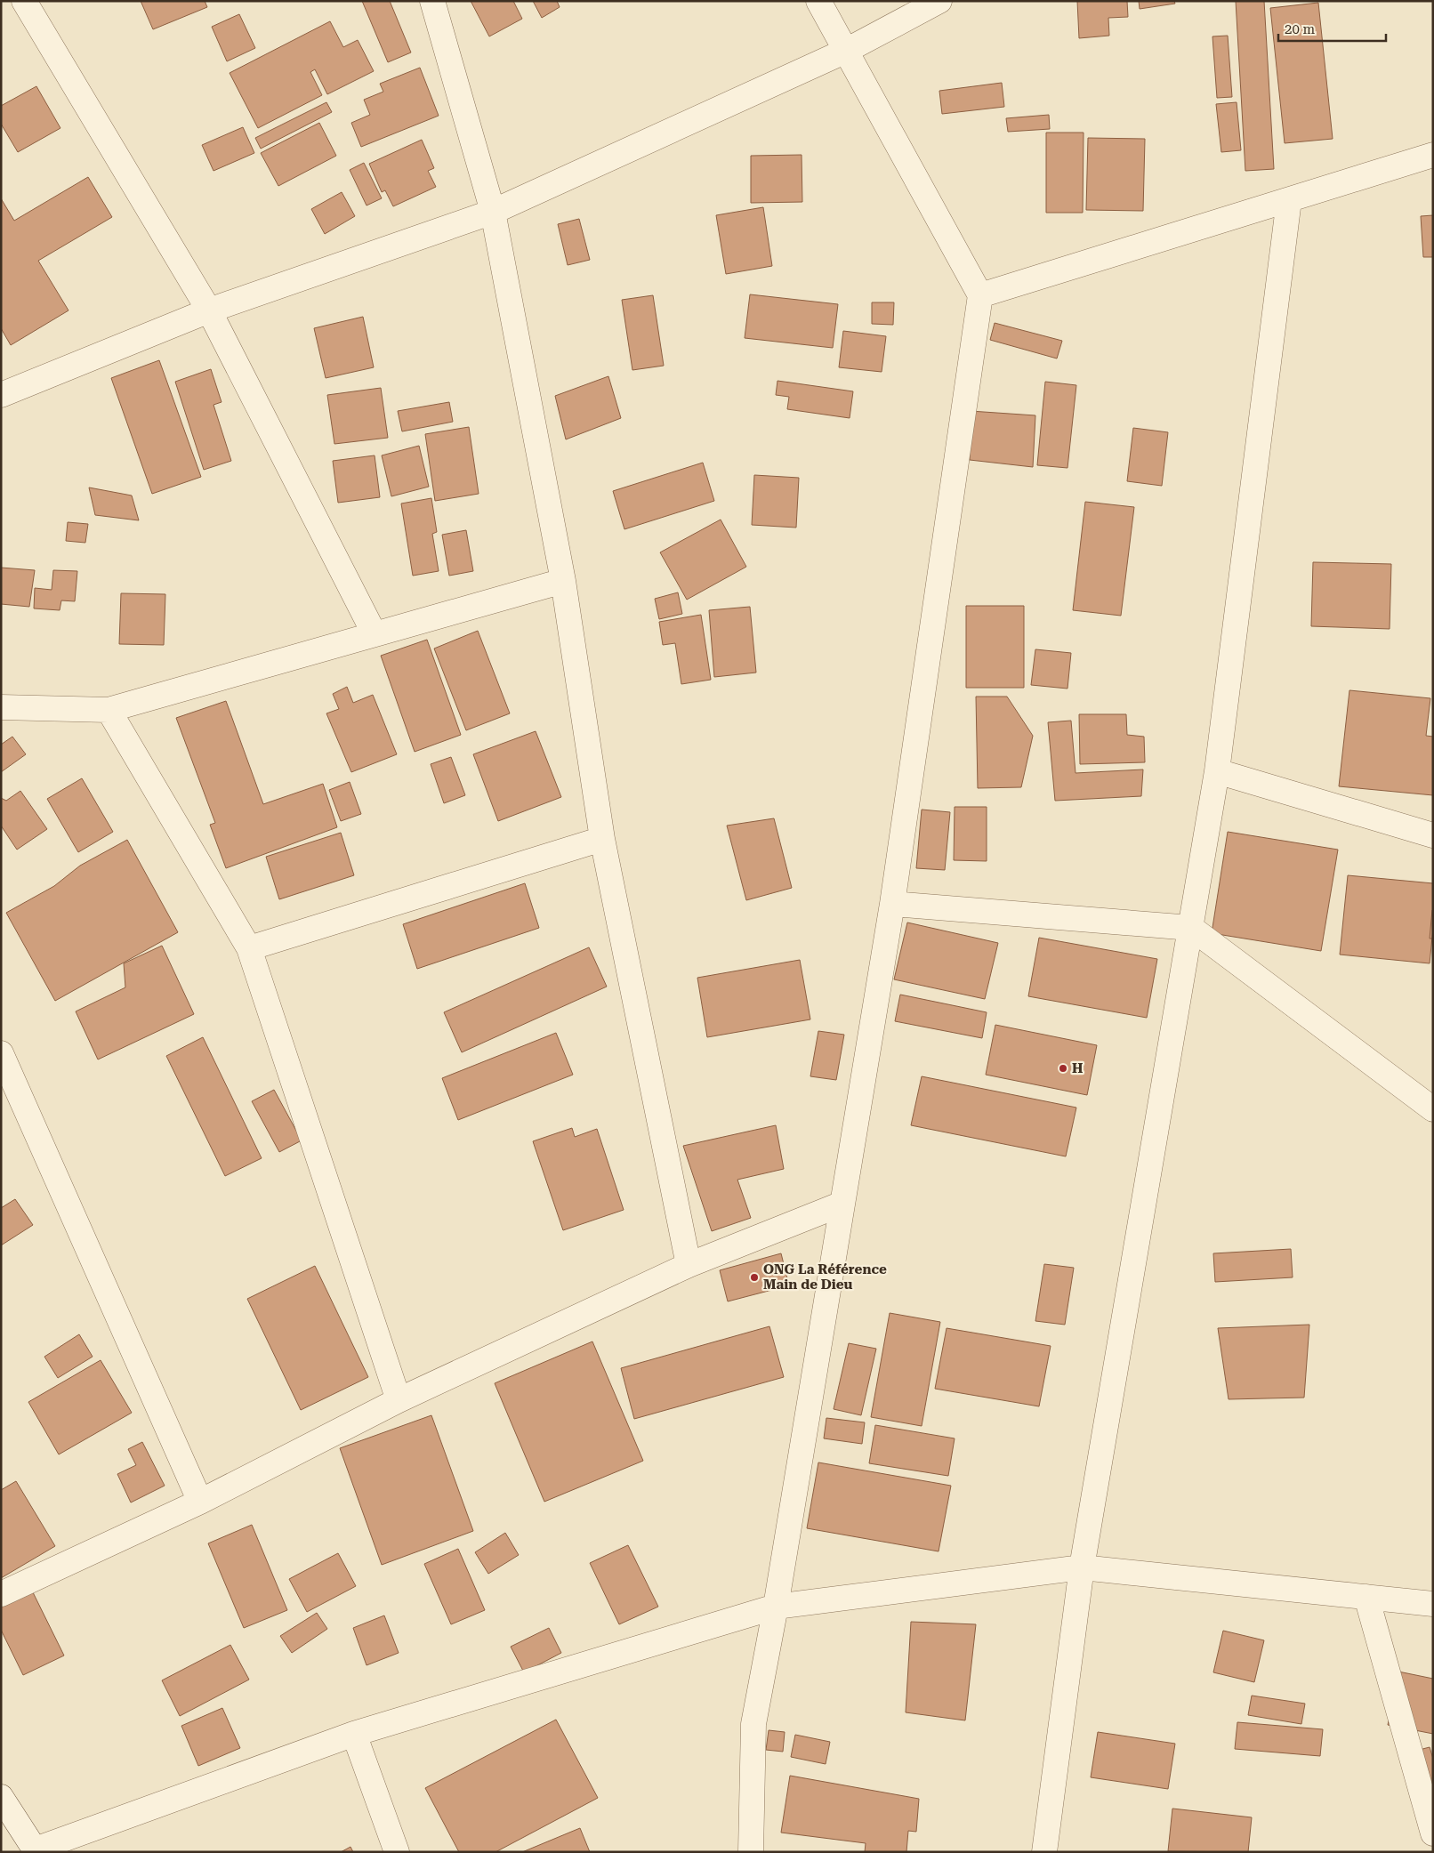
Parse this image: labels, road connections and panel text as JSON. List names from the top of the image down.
{
  "places": ["H", "ONG La Référence Main de Dieu"],
  "scale_bar": "20 m"
}
